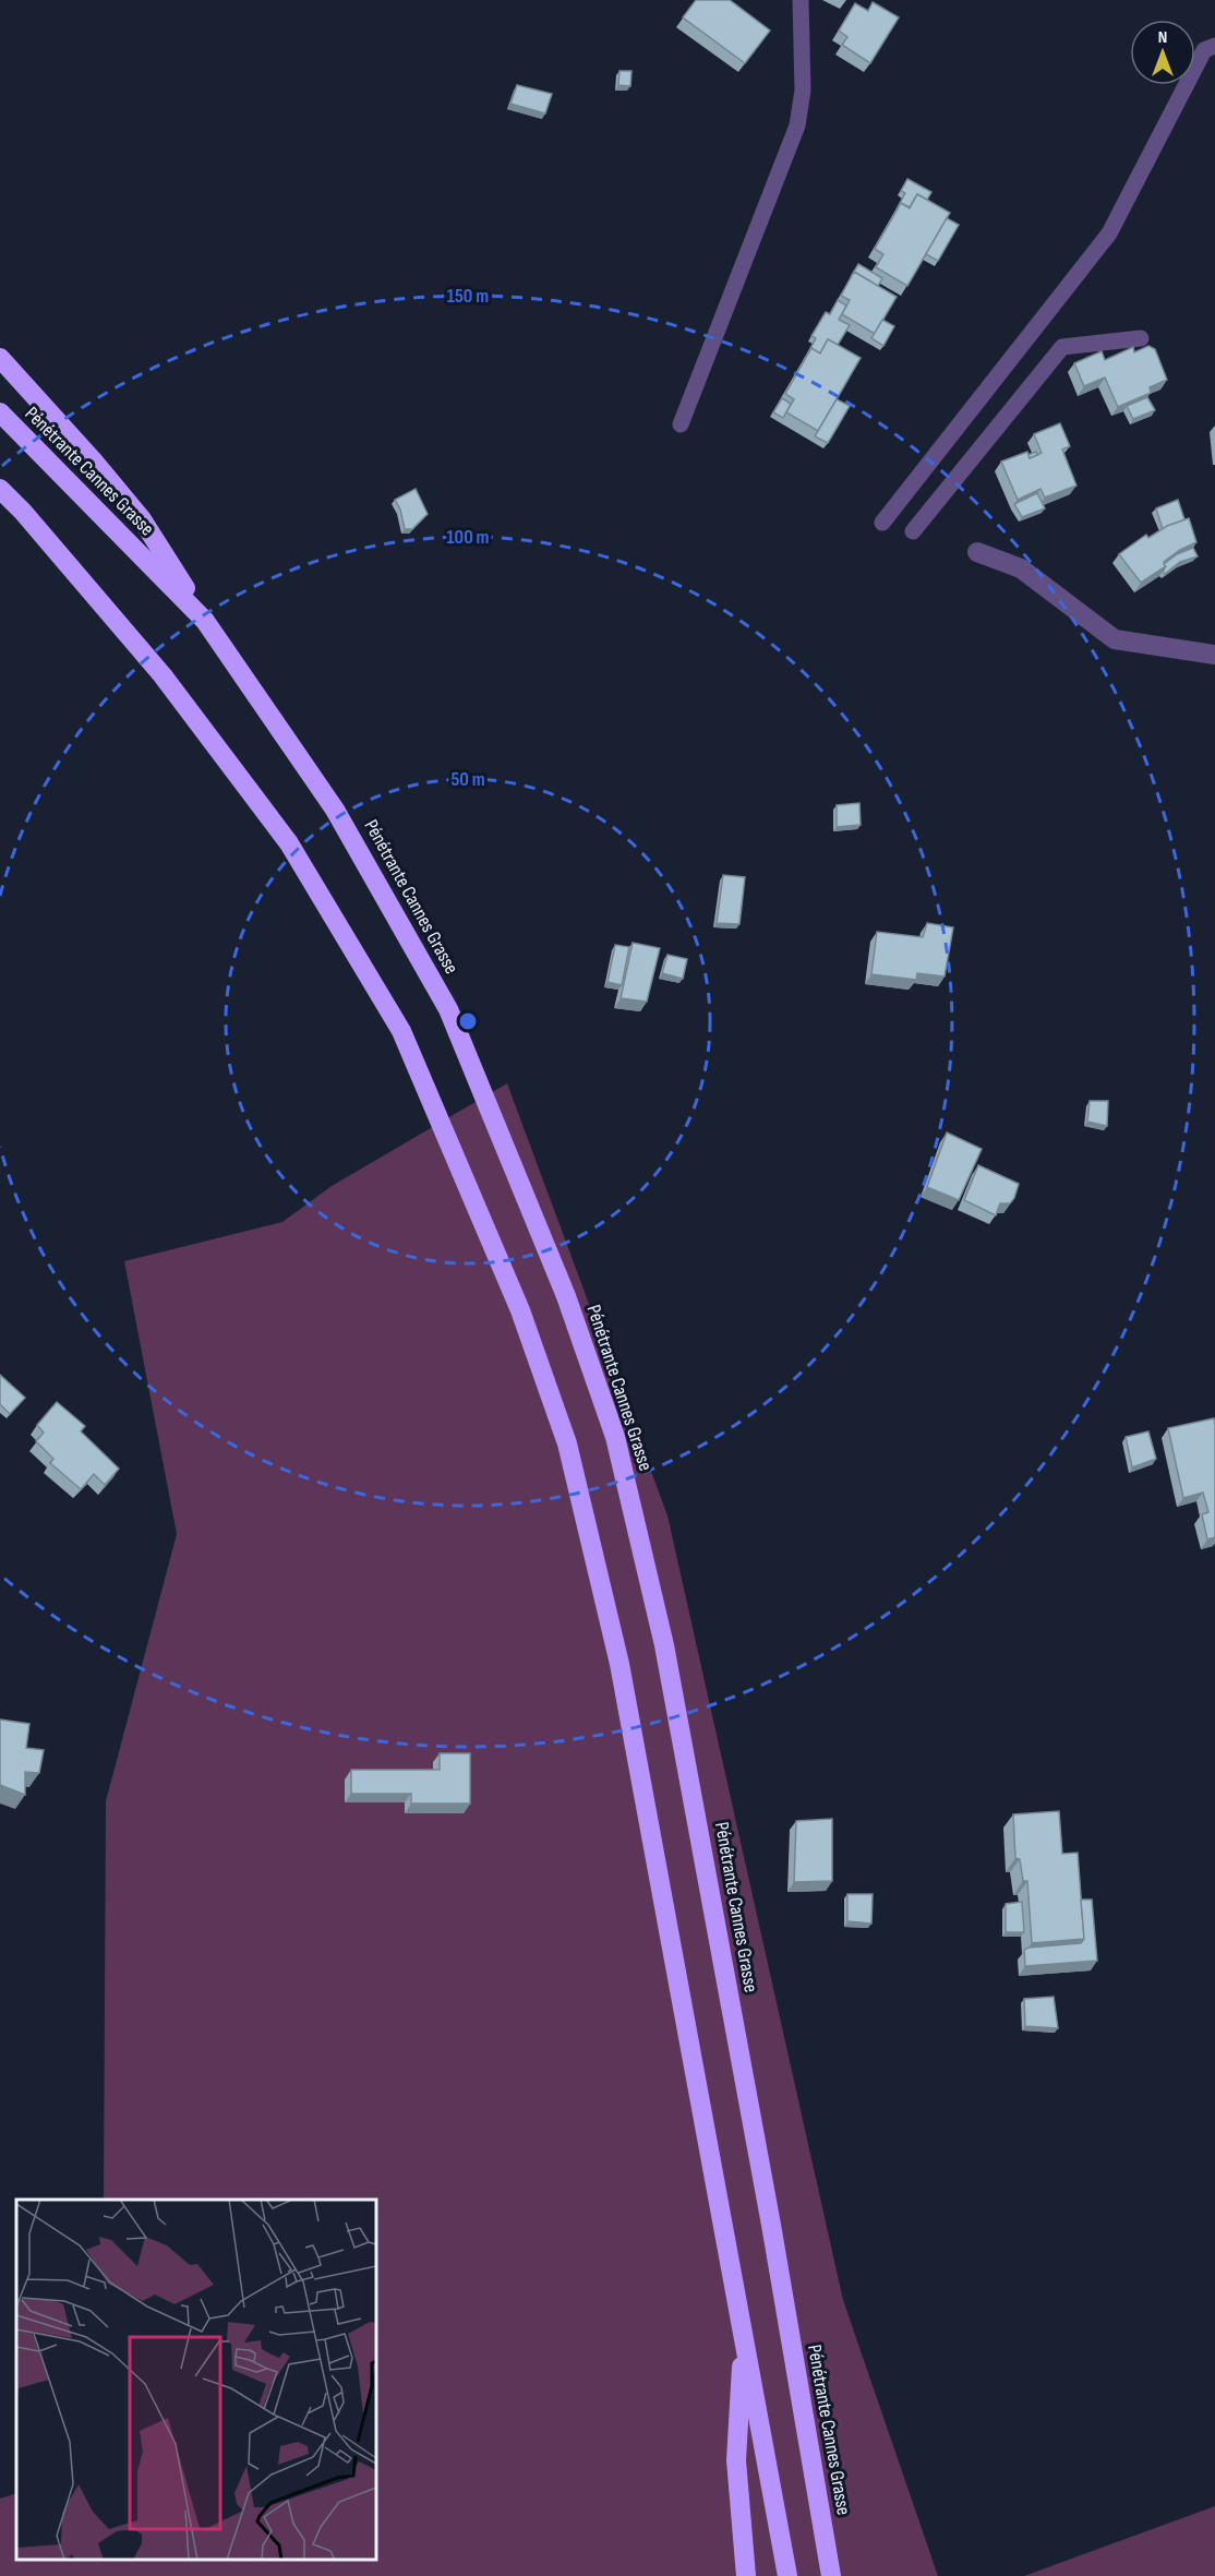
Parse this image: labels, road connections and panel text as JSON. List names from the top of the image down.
{
  "streets": {
    "highway": ["Pénétrante Cannes Grasse"]
  },
  "north": "top",
  "rings": ["150 m", "100 m", "50 m"]
}
